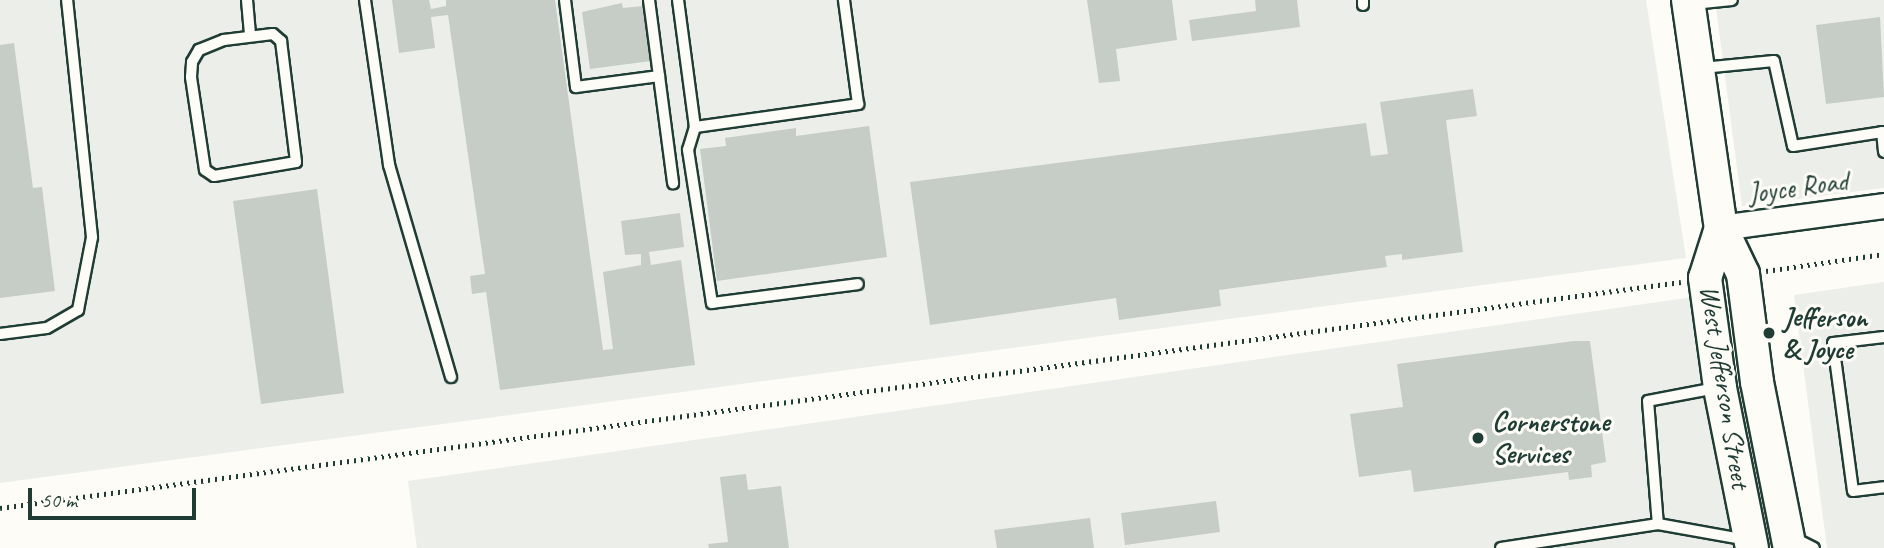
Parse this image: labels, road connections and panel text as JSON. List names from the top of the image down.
{
  "streets": {
    "main road": ["West Jefferson Street"],
    "street": ["Joyce Road"]
  },
  "crossings": [
    ["Joyce Road", "West Jefferson Street"]
  ],
  "places": ["Jefferson & Joyce", "Cornerstone Services"],
  "scale_bar": "50 m"
}
